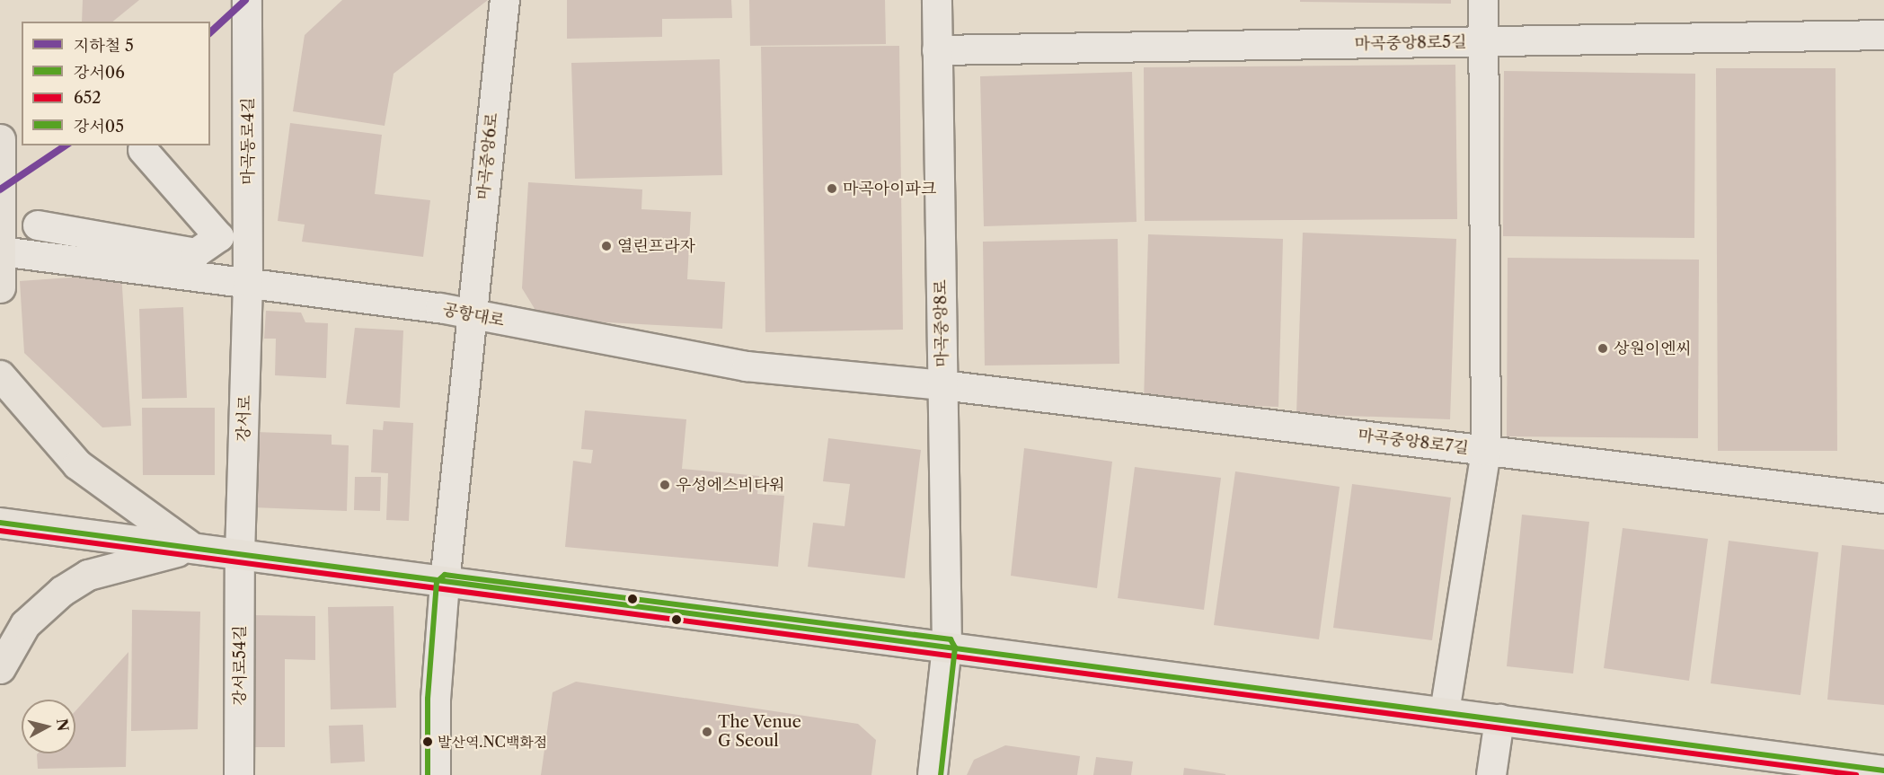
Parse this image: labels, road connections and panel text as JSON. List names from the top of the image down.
{
  "streets": {
    "street": [
      "마곡중앙8로5길",
      "마곡동로4길",
      "마곡중앙6로",
      "공항대로",
      "마곡중앙8로",
      "강서로",
      "마곡중앙8로7길",
      "강서로54길"
    ]
  },
  "crossings": [
    ["마곡중앙8로5길", "마곡중앙8로"],
    ["마곡동로4길", "공항대로"],
    ["마곡동로4길", "강서로"],
    ["마곡중앙6로", "공항대로"],
    ["공항대로", "마곡중앙8로"],
    ["공항대로", "강서로"],
    ["공항대로", "마곡중앙8로7길"],
    ["마곡중앙8로", "마곡중앙8로7길"],
    ["강서로", "강서로54길"]
  ],
  "places": [
    "마곡아이파크",
    "열린프라자",
    "상원이엔씨",
    "우성에스비타워",
    "The Venue G Seoul",
    "발산역.NC백화점"
  ],
  "lines": [
    "metro line 5",
    "transit line 강서06",
    "transit line 652",
    "transit line 강서05"
  ],
  "legend": [
    "지하철 5",
    "강서06",
    "652",
    "강서05"
  ],
  "north": "right"
}
